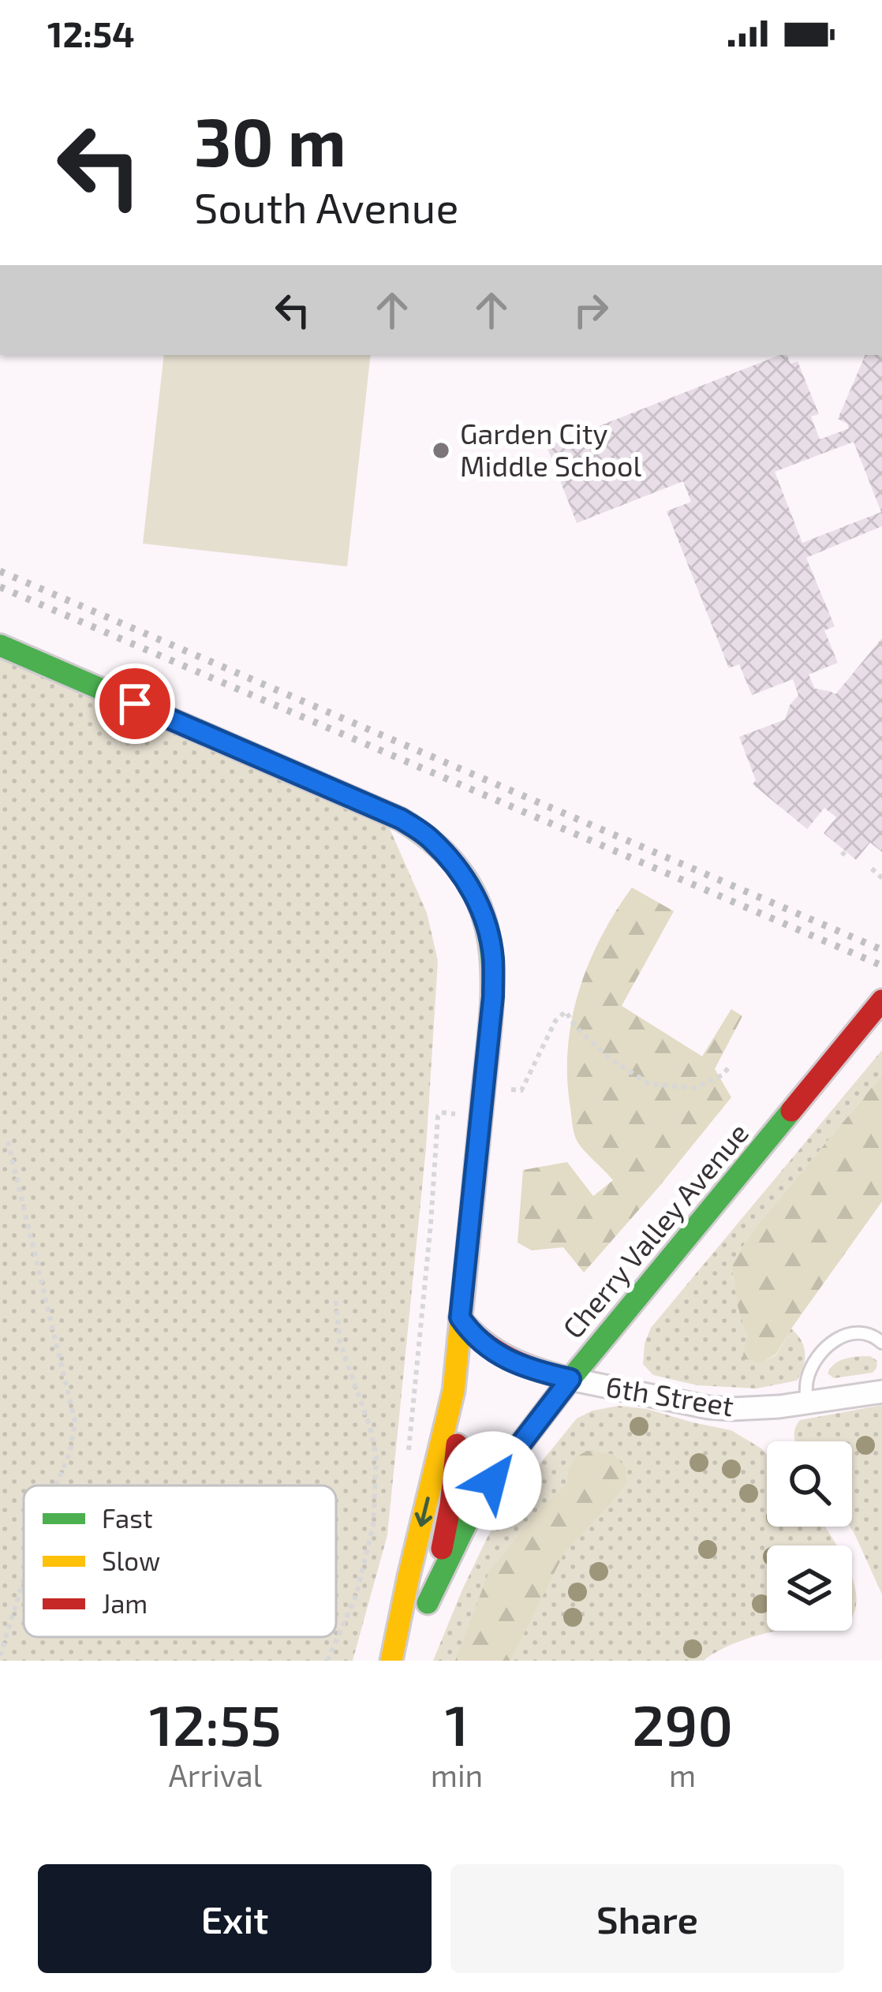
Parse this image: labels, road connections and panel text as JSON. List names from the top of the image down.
{
  "streets": {
    "street": ["Cherry Valley Avenue", "6th Street"]
  },
  "crossings": [
    ["Cherry Valley Avenue", "6th Street"]
  ],
  "places": ["Garden City Middle School"],
  "legend": ["Fast", "Slow", "Jam"],
  "page": {
    "status": "12:54",
    "turn": ["30 m", "South Avenue"],
    "eta": [
      "12:55",
      "Arrival",
      "1",
      "min",
      "290",
      "m"
    ],
    "buttons": ["Exit", "Share"]
  }
}
